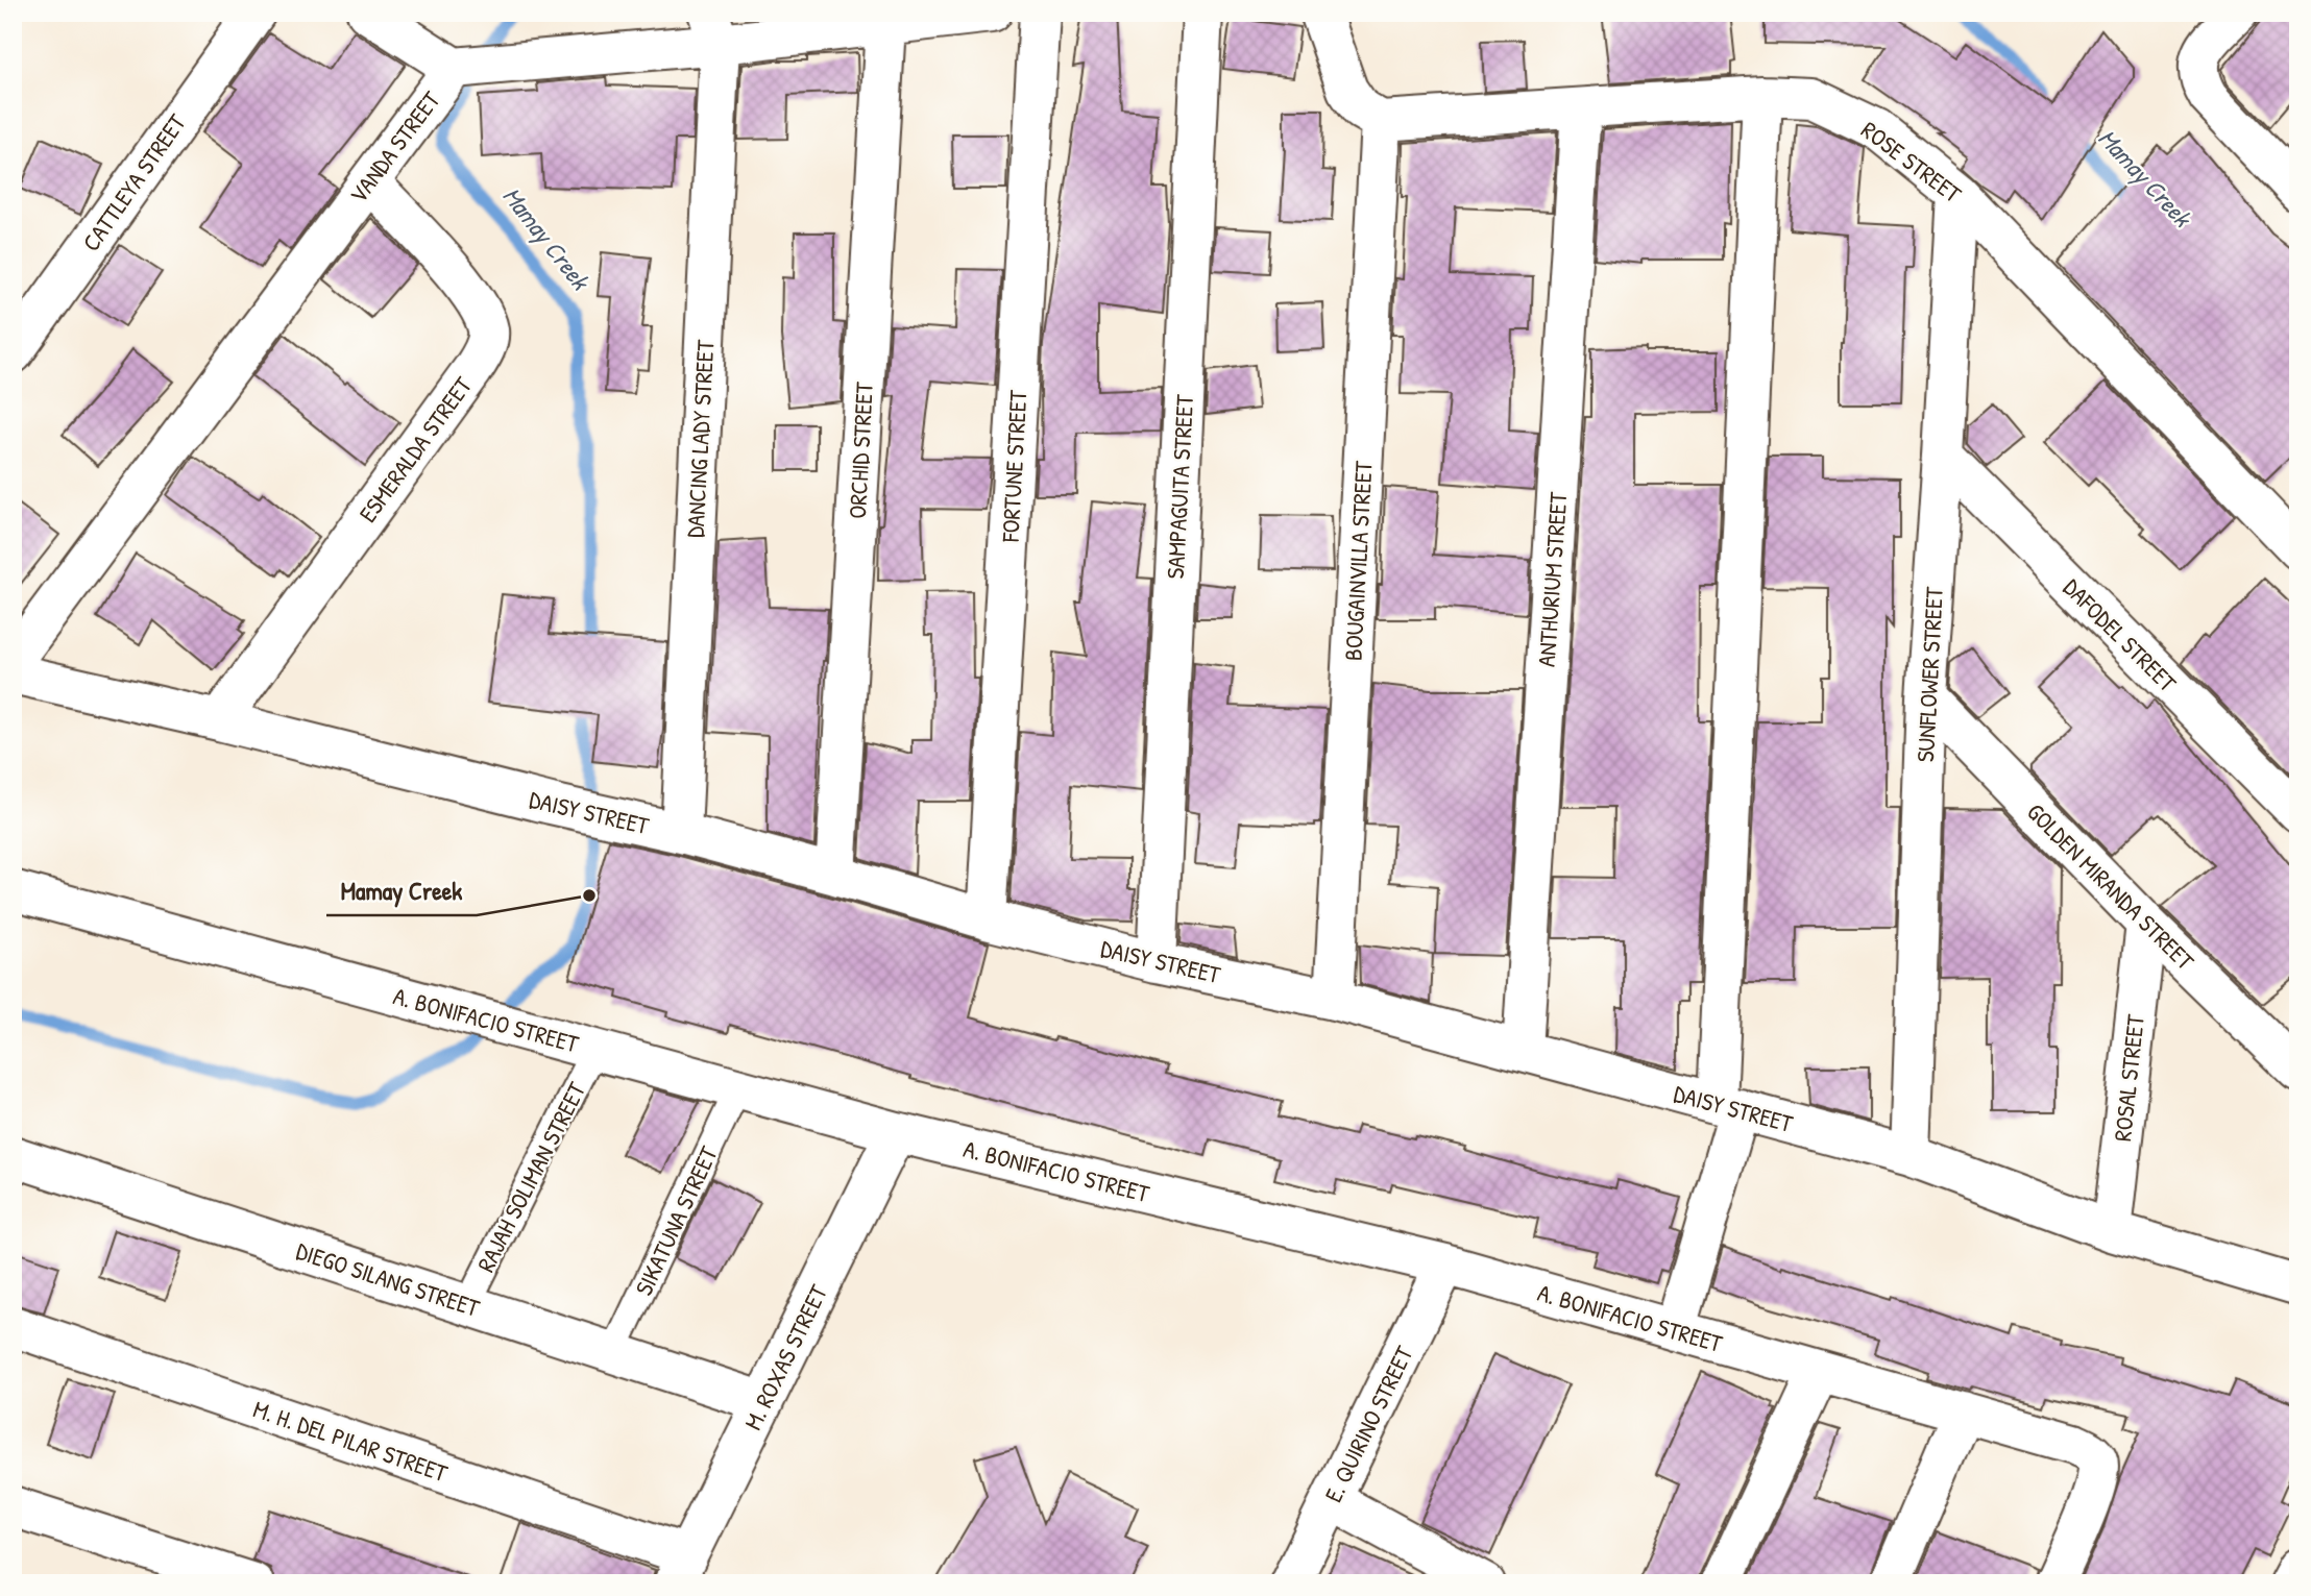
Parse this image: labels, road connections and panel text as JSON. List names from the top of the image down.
{
  "streets": {
    "street": [
      "VANDA STREET",
      "ROSE STREET",
      "CATTLEYA STREET",
      "DANCING LADY STREET",
      "ESMERALDA STREET",
      "ORCHID STREET",
      "FORTUNE STREET",
      "SAMPAGUITA STREET",
      "BOUGAINVILLA STREET",
      "ANTHURIUM STREET",
      "DAFODEL STREET",
      "SUNFLOWER STREET",
      "DAISY STREET",
      "GOLDEN MIRANDA STREET",
      "A. BONIFACIO STREET",
      "ROSAL STREET",
      "DIEGO SILANG STREET",
      "M. ROXAS STREET",
      "E. QUIRINO STREET",
      "M. H. DEL PILAR STREET"
    ],
    "lane": ["RAJAH SOLIMAN STREET", "SIKATUNA STREET"]
  },
  "crossings": [
    ["VANDA STREET", "DANCING LADY STREET"],
    ["VANDA STREET", "ESMERALDA STREET"],
    ["VANDA STREET", "ORCHID STREET"],
    ["ROSE STREET", "BOUGAINVILLA STREET"],
    ["ROSE STREET", "ANTHURIUM STREET"],
    ["ROSE STREET", "SUNFLOWER STREET"],
    ["DANCING LADY STREET", "DAISY STREET"],
    ["ESMERALDA STREET", "DAISY STREET"],
    ["ORCHID STREET", "DAISY STREET"],
    ["FORTUNE STREET", "DAISY STREET"],
    ["SAMPAGUITA STREET", "DAISY STREET"],
    ["BOUGAINVILLA STREET", "DAISY STREET"],
    ["ANTHURIUM STREET", "DAISY STREET"],
    ["DAFODEL STREET", "SUNFLOWER STREET"],
    ["SUNFLOWER STREET", "DAISY STREET"],
    ["SUNFLOWER STREET", "GOLDEN MIRANDA STREET"],
    ["DAISY STREET", "ROSAL STREET"],
    ["GOLDEN MIRANDA STREET", "ROSAL STREET"],
    ["A. BONIFACIO STREET", "RAJAH SOLIMAN STREET"],
    ["A. BONIFACIO STREET", "SIKATUNA STREET"],
    ["A. BONIFACIO STREET", "M. ROXAS STREET"],
    ["A. BONIFACIO STREET", "E. QUIRINO STREET"],
    ["RAJAH SOLIMAN STREET", "DIEGO SILANG STREET"],
    ["SIKATUNA STREET", "DIEGO SILANG STREET"],
    ["DIEGO SILANG STREET", "M. ROXAS STREET"],
    ["M. ROXAS STREET", "M. H. DEL PILAR STREET"]
  ],
  "water": ["Mamay Creek"],
  "places": ["Mamay Creek"]
}
